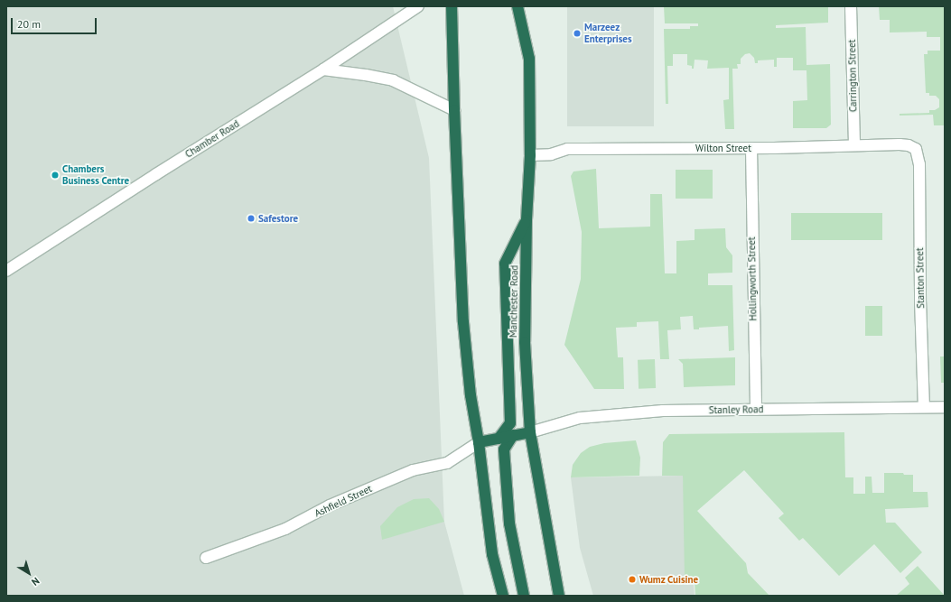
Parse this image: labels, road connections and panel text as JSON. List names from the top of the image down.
{
  "streets": {
    "highway": ["Manchester Road"],
    "street": [
      "Carrington Street",
      "Chamber Road",
      "Wilton Street",
      "Stanton Street",
      "Hollingworth Street",
      "Stanley Road",
      "Ashfield Street"
    ]
  },
  "crossings": [
    ["Carrington Street", "Wilton Street"],
    ["Wilton Street", "Stanton Street"],
    ["Wilton Street", "Hollingworth Street"],
    ["Wilton Street", "Manchester Road"],
    ["Stanton Street", "Stanley Road"],
    ["Hollingworth Street", "Stanley Road"],
    ["Manchester Road", "Stanley Road"]
  ],
  "places": [
    "Marzeez Enterprises",
    "Chambers Business Centre",
    "Safestore",
    "Wumz Cuisine"
  ],
  "scale_bar": "20 m",
  "north": "bottom right"
}
